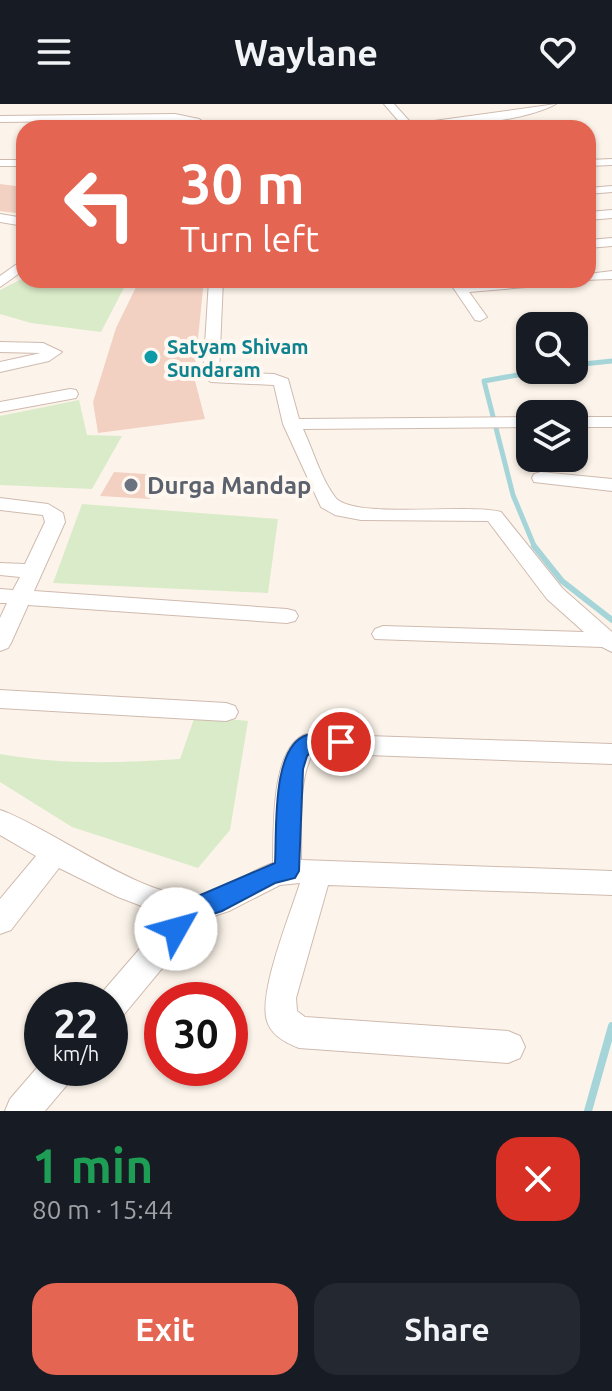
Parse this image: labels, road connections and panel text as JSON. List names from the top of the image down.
{
  "places": ["Satyam Shivam Sundaram", "Durga Mandap"],
  "page": {
    "header": "Waylane",
    "turn": ["30 m", "Turn left"],
    "speed": "22 km/h",
    "limit": "30",
    "heading": ["1 min", "80 m · 15:44"],
    "buttons": ["Exit", "Share"]
  }
}
